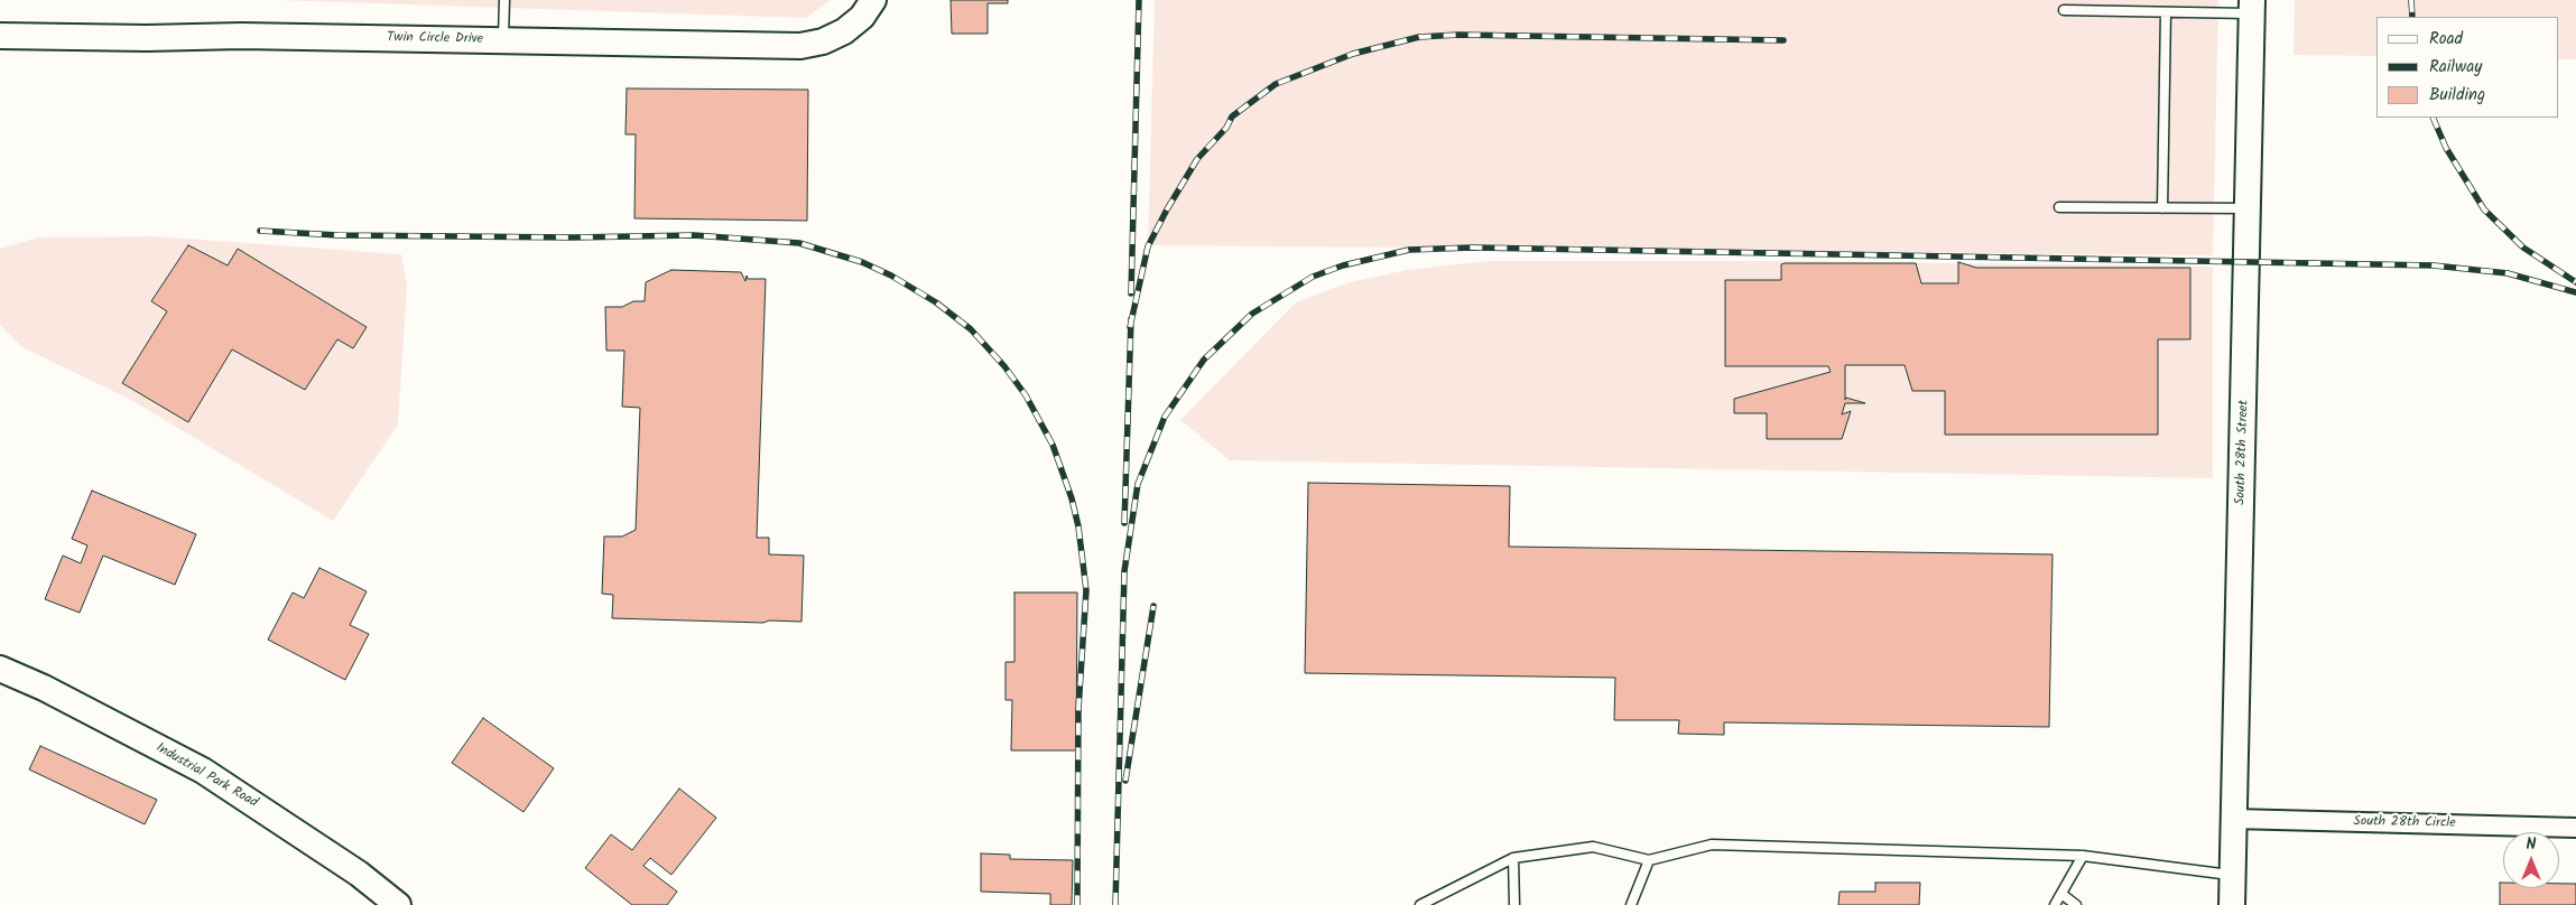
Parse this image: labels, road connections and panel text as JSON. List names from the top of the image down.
{
  "streets": {
    "street": [
      "Twin Circle Drive",
      "South 28th Street",
      "Industrial Park Road",
      "South 28th Circle"
    ]
  },
  "crossings": [
    ["South 28th Street", "South 28th Circle"]
  ],
  "legend": ["Road", "Railway", "Building"],
  "north": "top"
}
